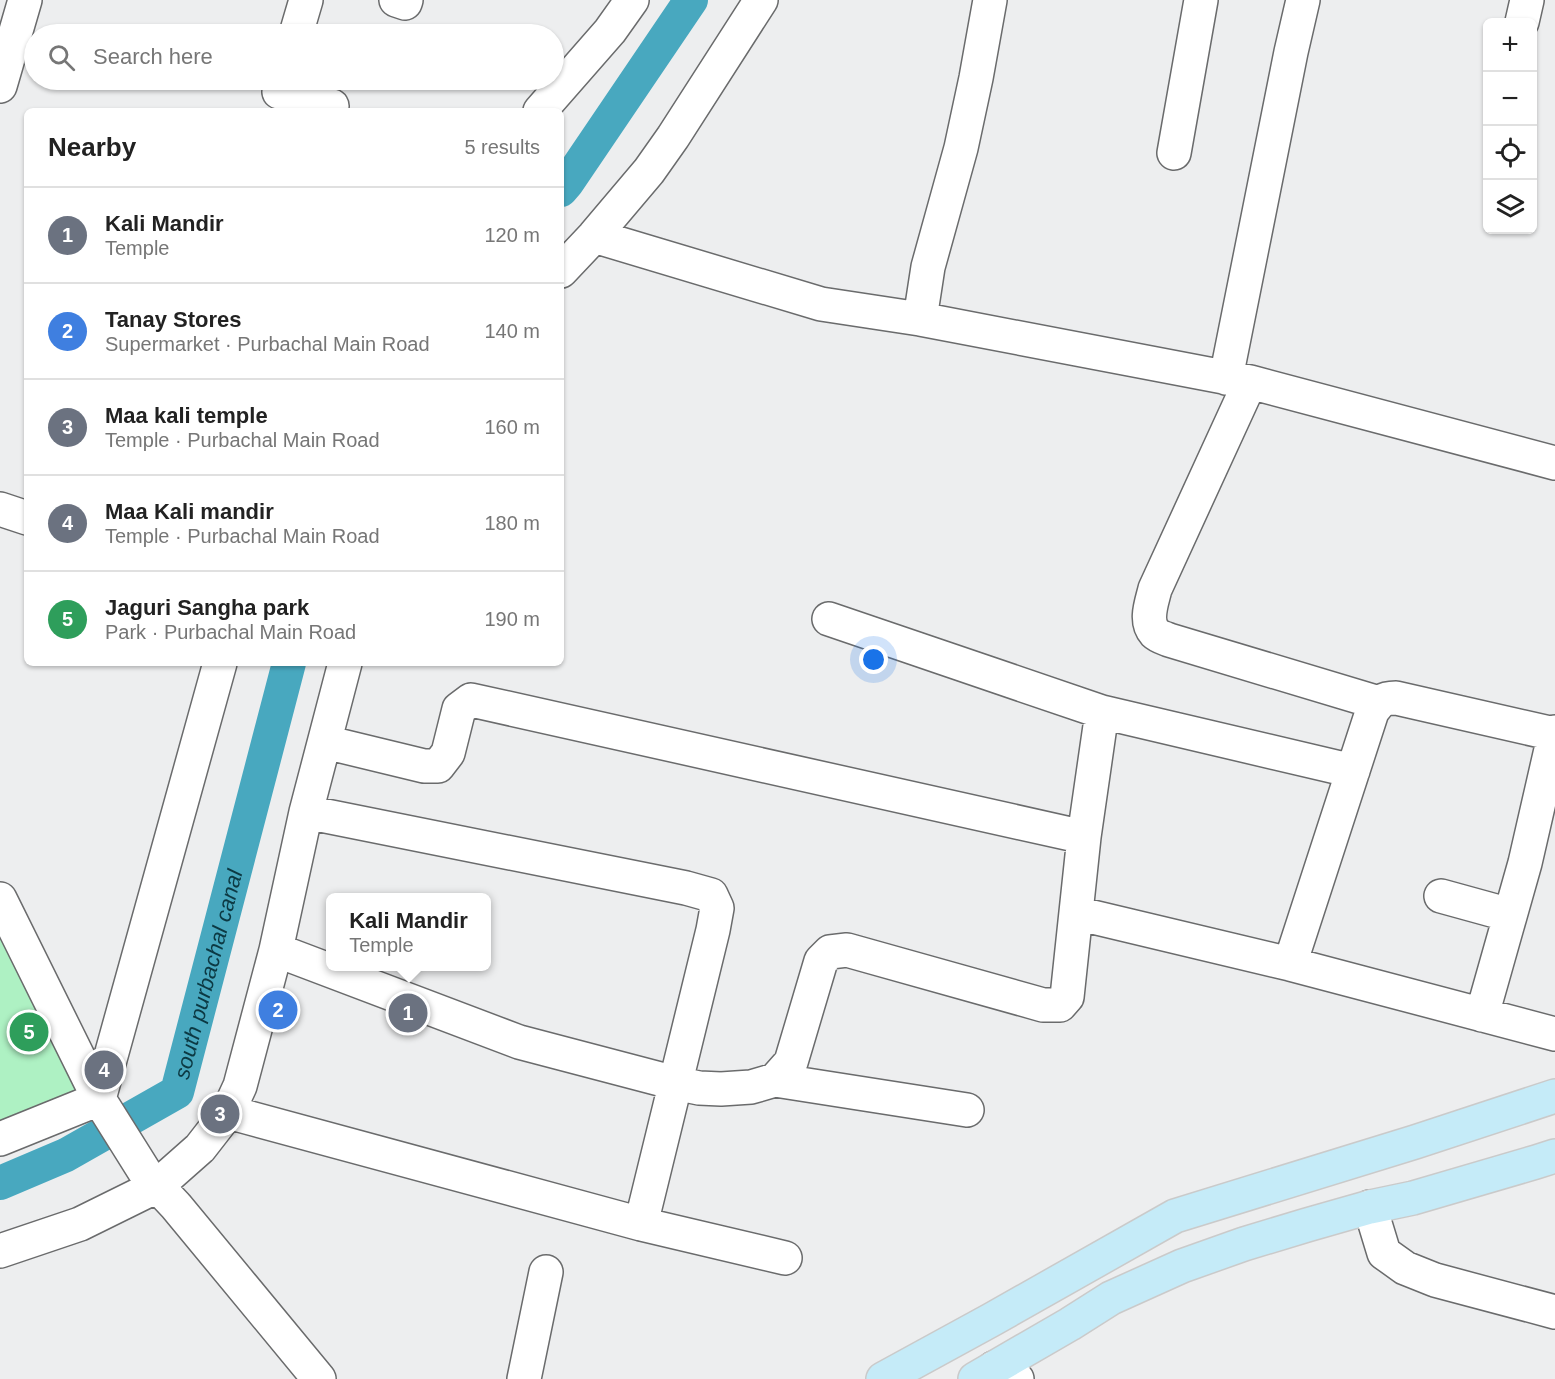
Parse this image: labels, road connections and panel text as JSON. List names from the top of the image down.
{
  "water": ["south purbachal canal"],
  "page": {
    "map_buttons": ["+", "−"],
    "search": "Search here",
    "heading": ["Nearby", "5 results"],
    "list": [
      {
        "mark": "1",
        "name": "Kali Mandir",
        "note": "Temple",
        "value": "120 m"
      },
      {
        "mark": "2",
        "name": "Tanay Stores",
        "note": "Supermarket · Purbachal Main Road",
        "value": "140 m"
      },
      {
        "mark": "3",
        "name": "Maa kali temple",
        "note": "Temple · Purbachal Main Road",
        "value": "160 m"
      },
      {
        "mark": "4",
        "name": "Maa Kali mandir",
        "note": "Temple · Purbachal Main Road",
        "value": "180 m"
      },
      {
        "mark": "5",
        "name": "Jaguri Sangha park",
        "note": "Park · Purbachal Main Road",
        "value": "190 m"
      }
    ],
    "popup": ["Kali Mandir", "Temple"],
    "pins": [
      "2",
      "1",
      "5",
      "4",
      "3"
    ]
  }
}
